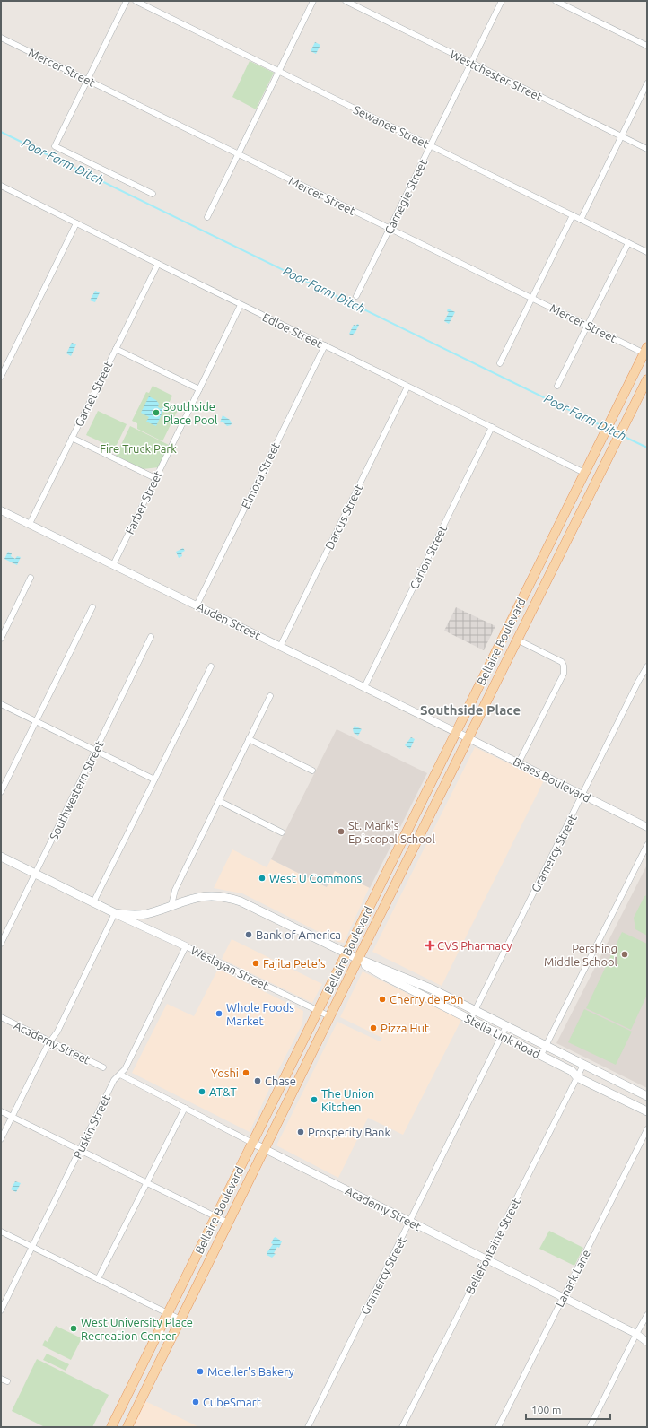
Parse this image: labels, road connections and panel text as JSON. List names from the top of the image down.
{
  "streets": {
    "main road": ["Bellaire Boulevard", "Weslayan Street", "Stella Link Road"],
    "street": [
      "Mercer Street",
      "Westchester Street",
      "Sewanee Street",
      "Carnegie Street",
      "Edloe Street",
      "Garnet Street",
      "Elmora Street",
      "Farber Street",
      "Darcus Street",
      "Carlon Street",
      "Auden Street",
      "Braes Boulevard",
      "Southwestern Street",
      "Gramercy Street",
      "Academy Street",
      "Ruskin Street",
      "Bellefontaine Street",
      "Lanark Lane"
    ]
  },
  "crossings": [
    ["Mercer Street", "Carnegie Street"],
    ["Mercer Street", "Bellaire Boulevard"],
    ["Westchester Street", "Carnegie Street"],
    ["Sewanee Street", "Carnegie Street"],
    ["Edloe Street", "Garnet Street"],
    ["Edloe Street", "Elmora Street"],
    ["Edloe Street", "Farber Street"],
    ["Edloe Street", "Darcus Street"],
    ["Edloe Street", "Carlon Street"],
    ["Edloe Street", "Bellaire Boulevard"],
    ["Garnet Street", "Auden Street"],
    ["Elmora Street", "Auden Street"],
    ["Farber Street", "Auden Street"],
    ["Darcus Street", "Auden Street"],
    ["Carlon Street", "Auden Street"],
    ["Auden Street", "Bellaire Boulevard"],
    ["Auden Street", "Braes Boulevard"],
    ["Bellaire Boulevard", "Braes Boulevard"],
    ["Bellaire Boulevard", "Weslayan Street"],
    ["Bellaire Boulevard", "Stella Link Road"],
    ["Bellaire Boulevard", "Academy Street"],
    ["Braes Boulevard", "Gramercy Street"],
    ["Southwestern Street", "Weslayan Street"],
    ["Gramercy Street", "Stella Link Road"],
    ["Gramercy Street", "Academy Street"],
    ["Weslayan Street", "Stella Link Road"],
    ["Weslayan Street", "Ruskin Street"],
    ["Stella Link Road", "Bellefontaine Street"],
    ["Academy Street", "Ruskin Street"],
    ["Academy Street", "Bellefontaine Street"],
    ["Academy Street", "Lanark Lane"]
  ],
  "districts": ["Southside Place"],
  "water": ["Poor Farm Ditch"],
  "parks": ["Fire Truck Park"],
  "places": {
    "other": [
      "Southside Place Pool",
      "St. Mark's Episcopal School",
      "West U Commons",
      "Bank of America",
      "Pershing Middle School",
      "Fajita Pete's",
      "Cherry de Pön",
      "Whole Foods Market",
      "Pizza Hut",
      "Yoshi",
      "Chase",
      "AT&T",
      "The Union Kitchen",
      "Prosperity Bank",
      "West University Place Recreation Center",
      "Moeller's Bakery",
      "CubeSmart"
    ],
    "health": ["CVS Pharmacy"]
  },
  "scale_bar": "100 m"
}
